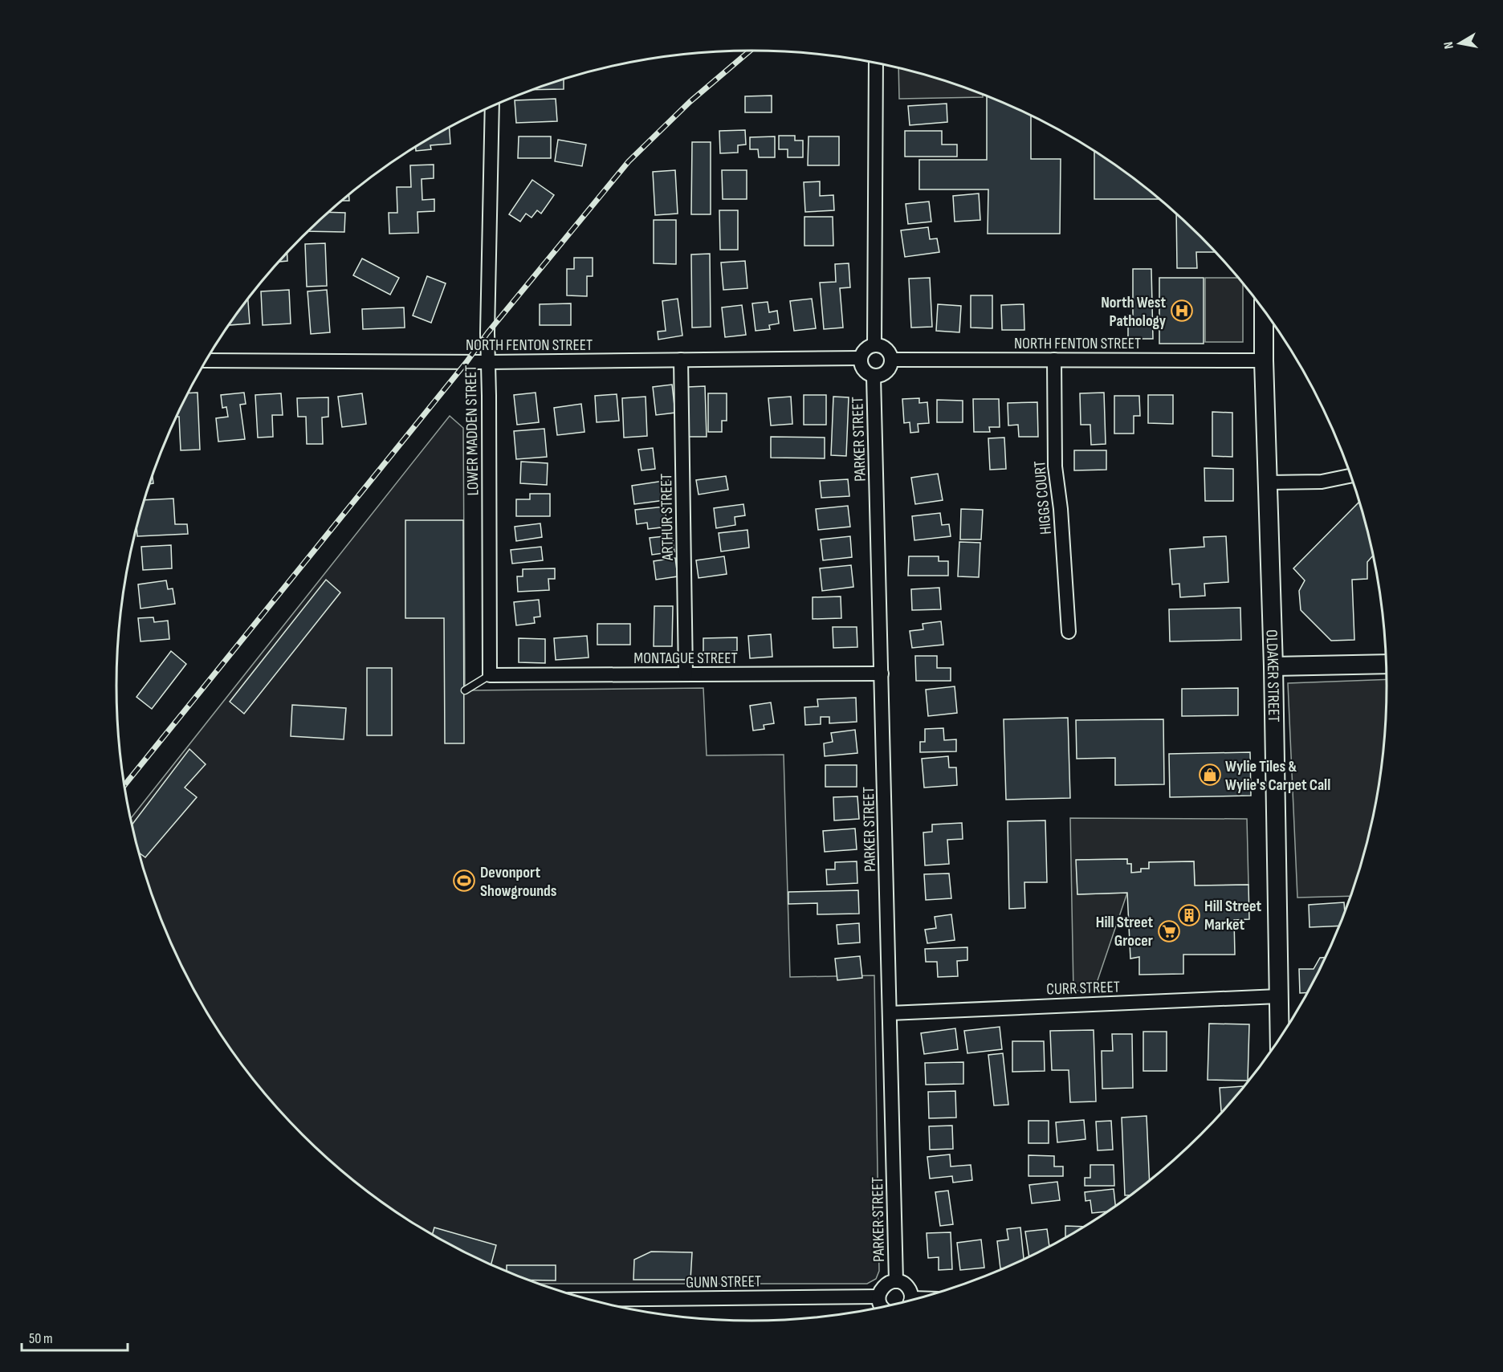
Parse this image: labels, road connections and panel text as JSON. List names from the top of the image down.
{
  "streets": {
    "main road": ["OLDAKER STREET"],
    "street": [
      "NORTH FENTON STREET",
      "LOWER MADDEN STREET",
      "PARKER STREET",
      "HIGGS COURT",
      "ARTHUR STREET",
      "MONTAGUE STREET",
      "CURR STREET",
      "GUNN STREET"
    ]
  },
  "crossings": [
    ["NORTH FENTON STREET", "LOWER MADDEN STREET"],
    ["NORTH FENTON STREET", "PARKER STREET"],
    ["NORTH FENTON STREET", "HIGGS COURT"],
    ["NORTH FENTON STREET", "ARTHUR STREET"],
    ["NORTH FENTON STREET", "OLDAKER STREET"],
    ["LOWER MADDEN STREET", "MONTAGUE STREET"],
    ["PARKER STREET", "MONTAGUE STREET"],
    ["PARKER STREET", "CURR STREET"],
    ["ARTHUR STREET", "MONTAGUE STREET"],
    ["OLDAKER STREET", "CURR STREET"]
  ],
  "places": {
    "hospital": ["North West Pathology"],
    "shop": ["Wylie Tiles & Wylie's Carpet Call"],
    "sports": ["Devonport Showgrounds"],
    "building": ["Hill Street Market"],
    "supermarket": ["Hill Street Grocer"]
  },
  "scale_bar": "50 m",
  "north": "left"
}
